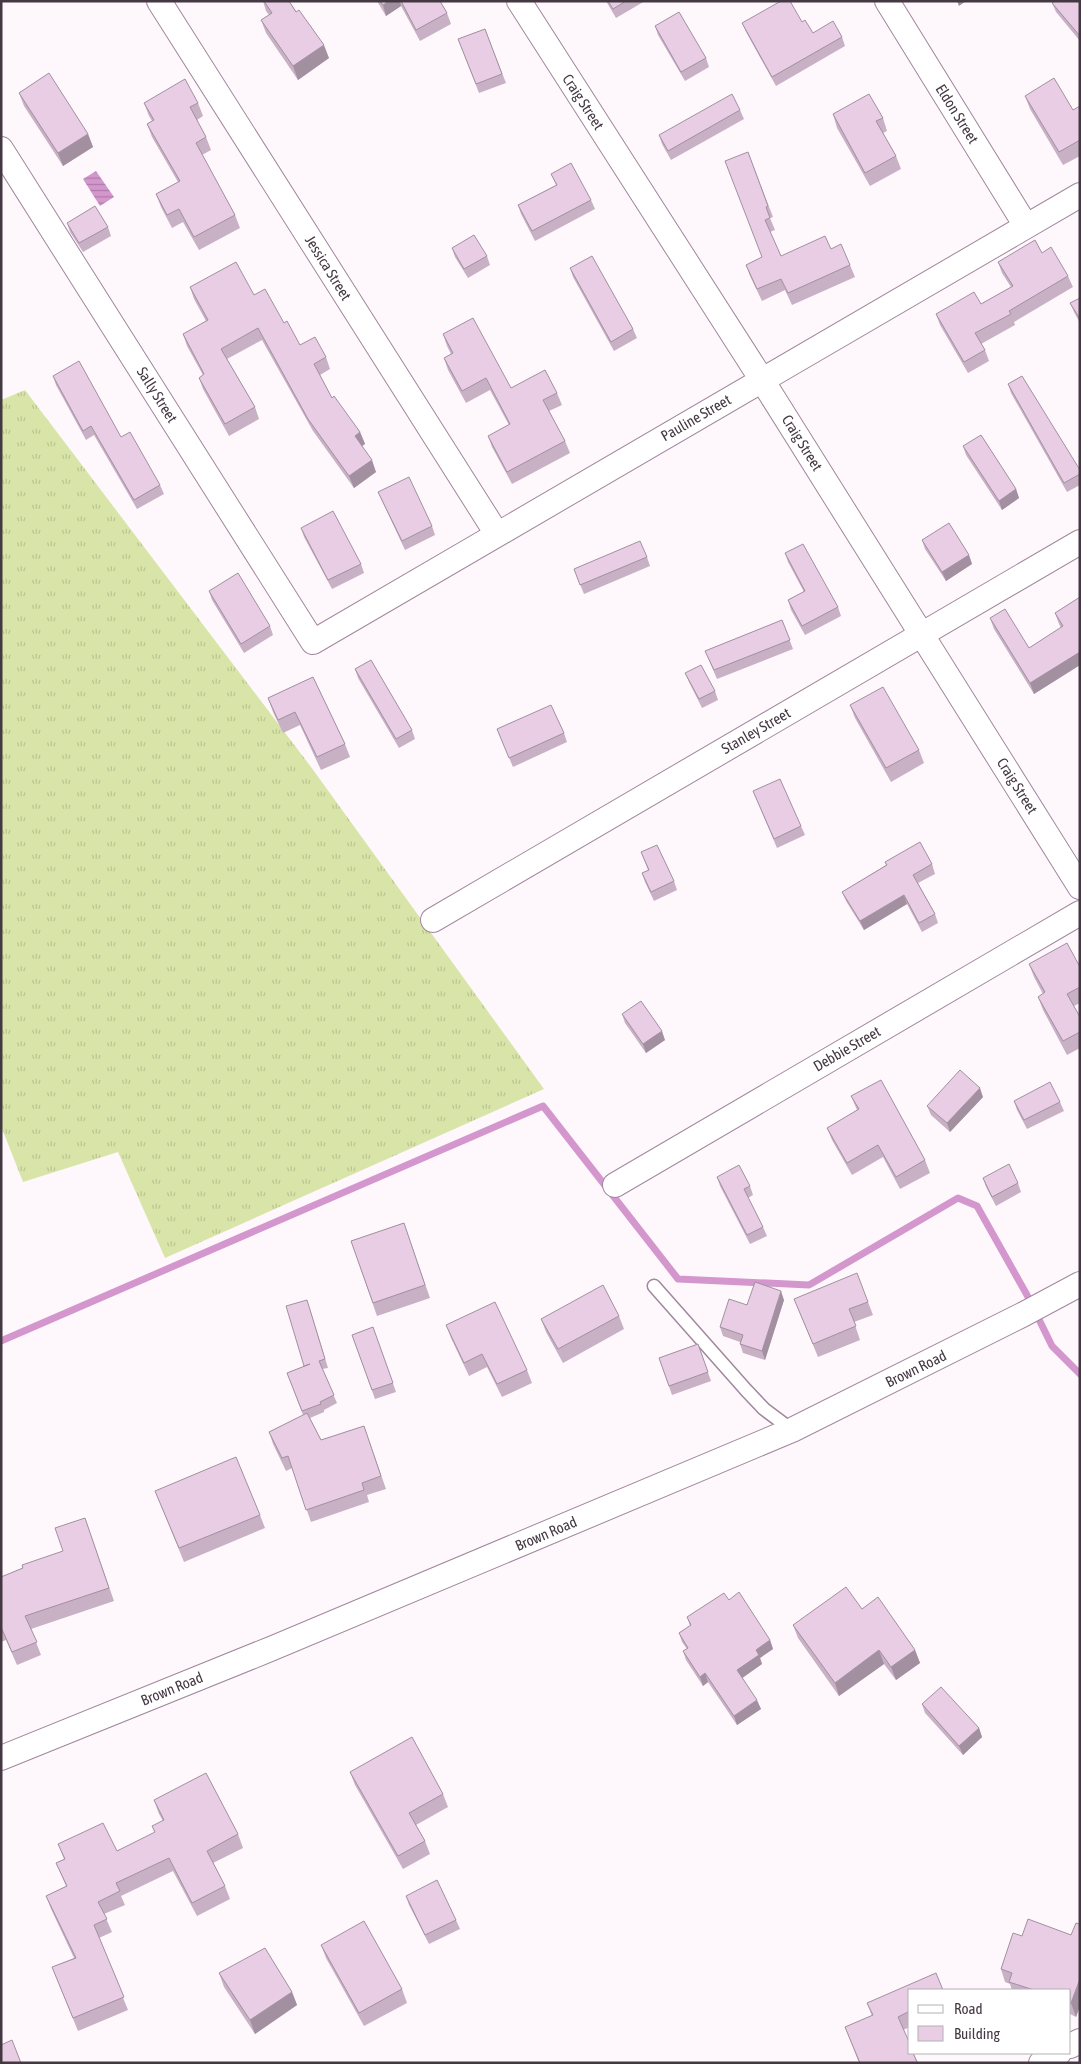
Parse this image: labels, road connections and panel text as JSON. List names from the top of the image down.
{
  "streets": {
    "street": [
      "Craig Street",
      "Eldon Street",
      "Jessica Street",
      "Sally Street",
      "Pauline Street",
      "Stanley Street",
      "Debbie Street",
      "Brown Road"
    ]
  },
  "crossings": [
    ["Craig Street", "Pauline Street"],
    ["Craig Street", "Stanley Street"],
    ["Eldon Street", "Pauline Street"],
    ["Jessica Street", "Pauline Street"],
    ["Sally Street", "Pauline Street"]
  ],
  "legend": ["Road", "Building"]
}
